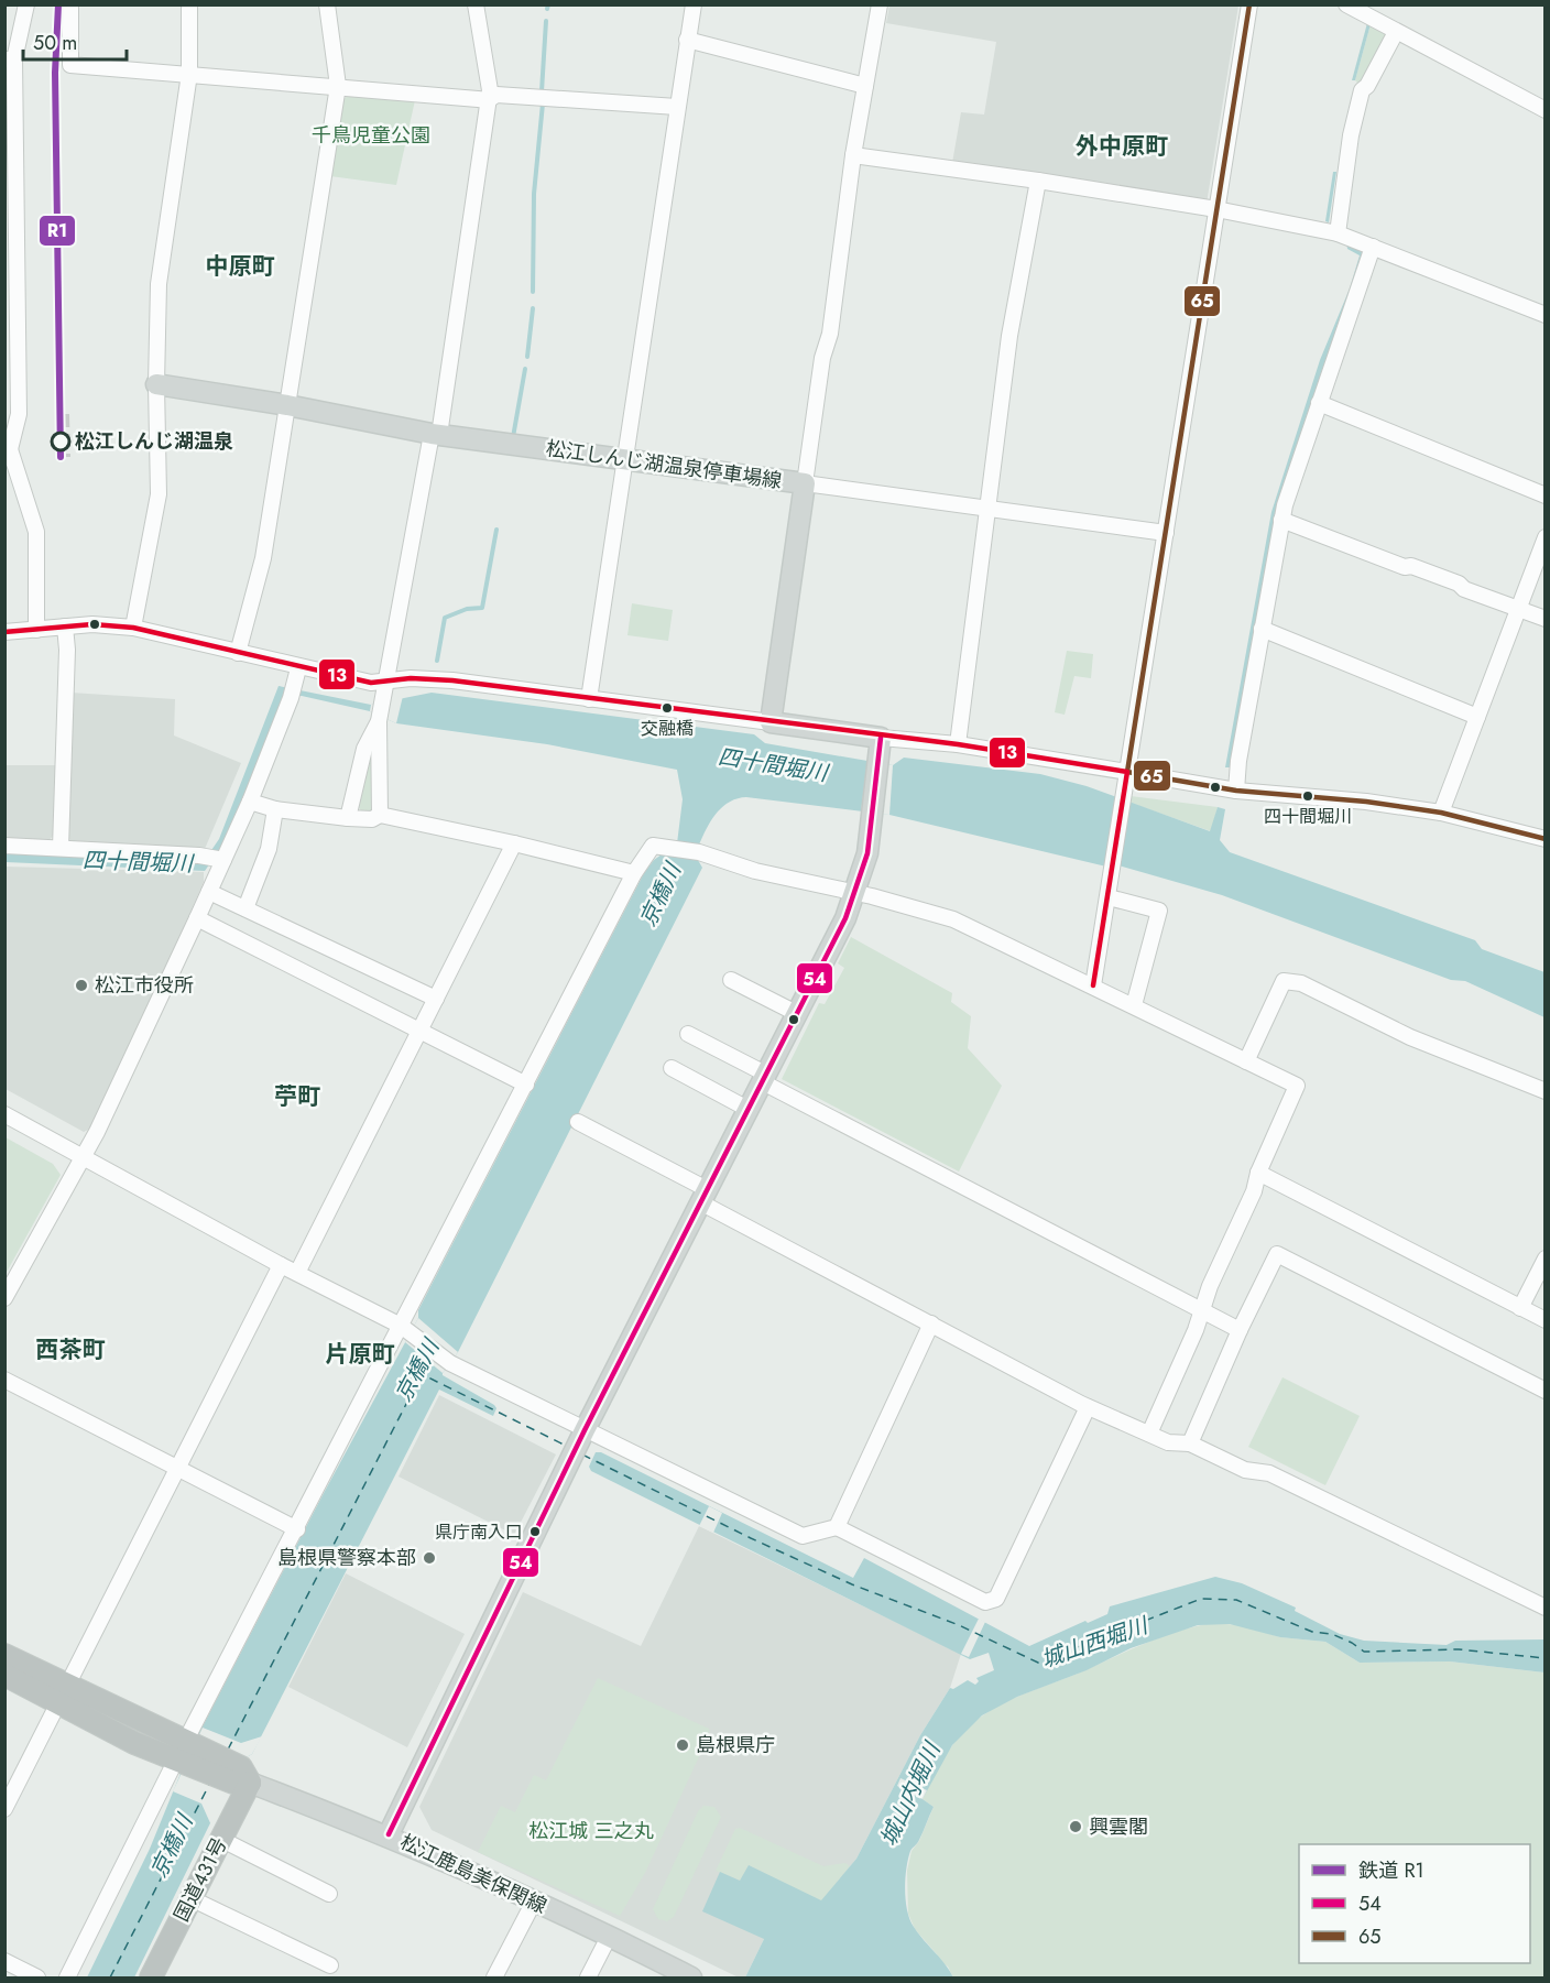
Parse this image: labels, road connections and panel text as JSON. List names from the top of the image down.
{
  "streets": {
    "highway": ["国道431号"],
    "main road": ["松江しんじ湖温泉停車場線", "松江鹿島美保関線"]
  },
  "crossings": [
    ["松江鹿島美保関線", "国道431号"]
  ],
  "districts": [
    "外中原町",
    "中原町",
    "苧町",
    "西茶町",
    "片原町"
  ],
  "water": [
    "四十間堀川",
    "京橋川",
    "城山西堀川",
    "城山内堀川"
  ],
  "parks": ["千鳥児童公園", "松江城 三之丸"],
  "places": [
    "松江しんじ湖温泉",
    "交融橋",
    "四十間堀川",
    "松江市役所",
    "県庁南入口",
    "島根県警察本部",
    "島根県庁",
    "興雲閣"
  ],
  "lines": [
    "rail line R1",
    "transit line 65",
    "transit line 13",
    "transit line 54"
  ],
  "legend": ["鉄道 R1", "54", "65"],
  "scale_bar": "50 m"
}
